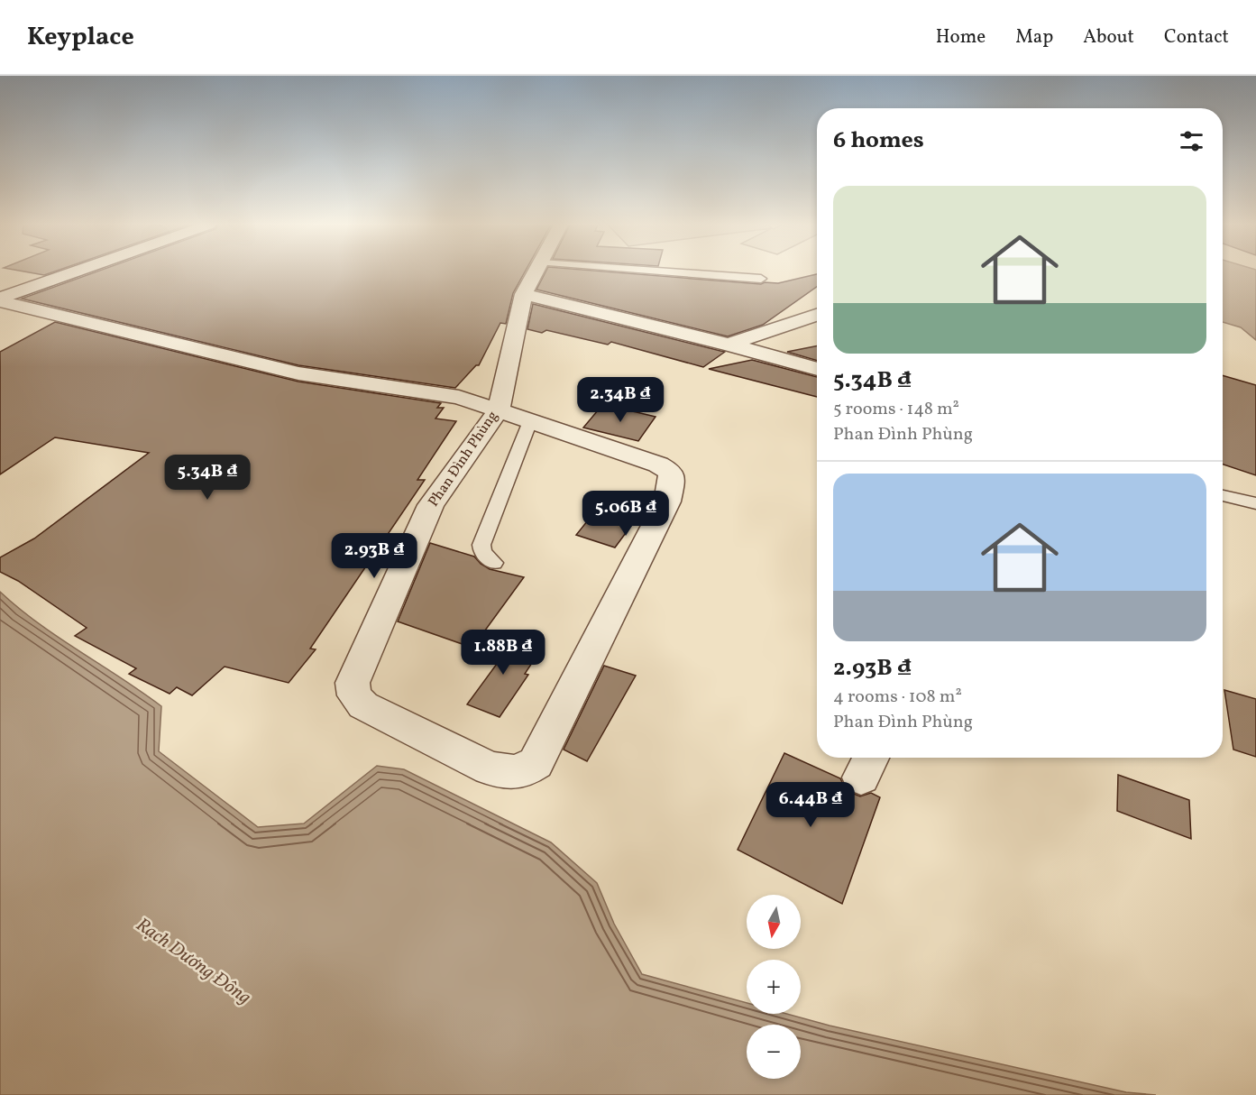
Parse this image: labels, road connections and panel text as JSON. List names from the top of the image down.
{
  "streets": {
    "street": ["Phan Đình Phùng"]
  },
  "water": ["Rạch Dương Đông"],
  "north": "bottom",
  "page": {
    "header": "Keyplace",
    "nav": [
      "Home",
      "Map",
      "About",
      "Contact"
    ],
    "heading": "6 homes",
    "list": [
      {
        "name": "5.34B ₫",
        "note": "5 rooms · 148 m² · Phan Đình Phùng"
      },
      {
        "name": "2.93B ₫",
        "note": "4 rooms · 108 m² · Phan Đình Phùng"
      }
    ],
    "price": [
      "2.34B ₫",
      "5.34B ₫",
      "5.06B ₫",
      "2.93B ₫",
      "1.88B ₫",
      "6.44B ₫"
    ],
    "map_buttons": ["+", "−"]
  }
}
